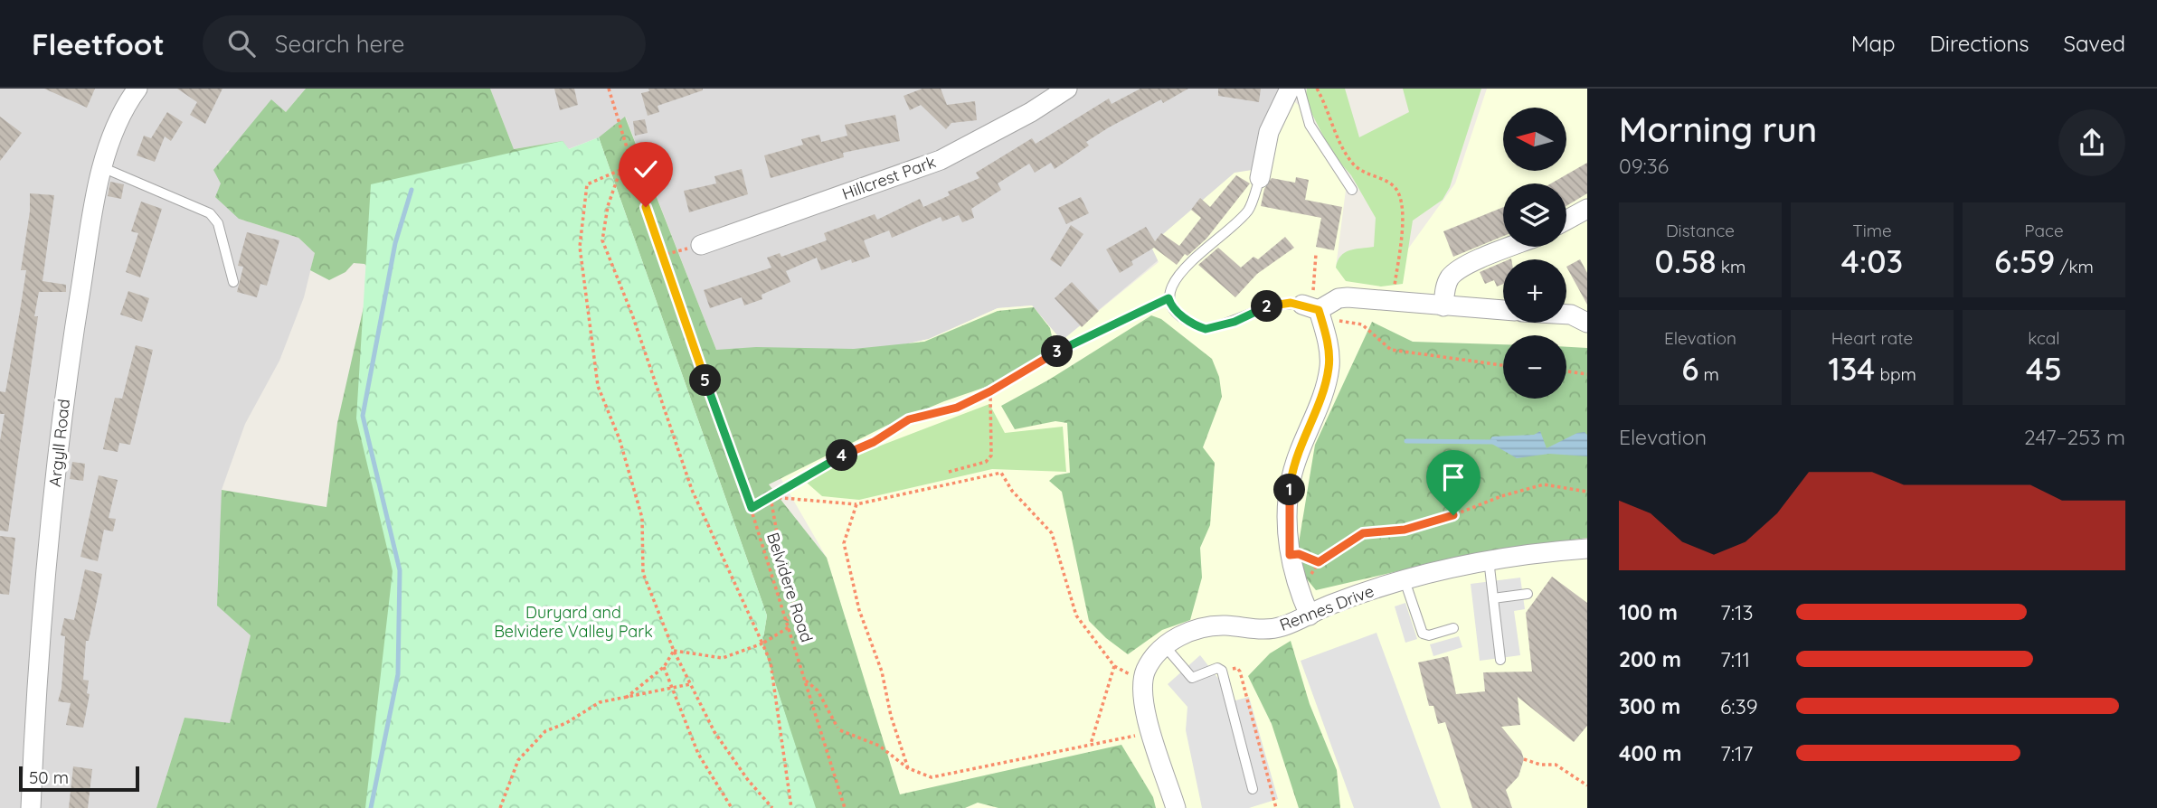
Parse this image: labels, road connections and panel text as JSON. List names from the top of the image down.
{
  "streets": {
    "street": ["Hillcrest Park", "Argyll Road", "Rennes Drive"],
    "path": ["Belvidere Road"]
  },
  "parks": ["Duryard and Belvidere Valley Park"],
  "scale_bar": "50 m",
  "north": "left",
  "page": {
    "header": "Fleetfoot",
    "search": "Search here",
    "nav": ["Map", "Directions", "Saved"],
    "heading": ["Morning run", "09:36"],
    "map_buttons": ["+", "−"],
    "stats": [
      ["Distance", "0.58 km"],
      ["Time", "4:03"],
      ["Pace", "6:59 /km"],
      ["Elevation", "6 m"],
      ["Heart rate", "134 bpm"],
      ["kcal", "45"]
    ],
    "pins": [
      "2",
      "3",
      "5",
      "4",
      "1"
    ],
    "chart": ["Elevation", "247–253 m"],
    "list": [
      {
        "name": "100 m",
        "note": "7:13"
      },
      {
        "name": "200 m",
        "note": "7:11"
      },
      {
        "name": "300 m",
        "note": "6:39"
      },
      {
        "name": "400 m",
        "note": "7:17"
      }
    ],
    "scale": "50 m"
  }
}
